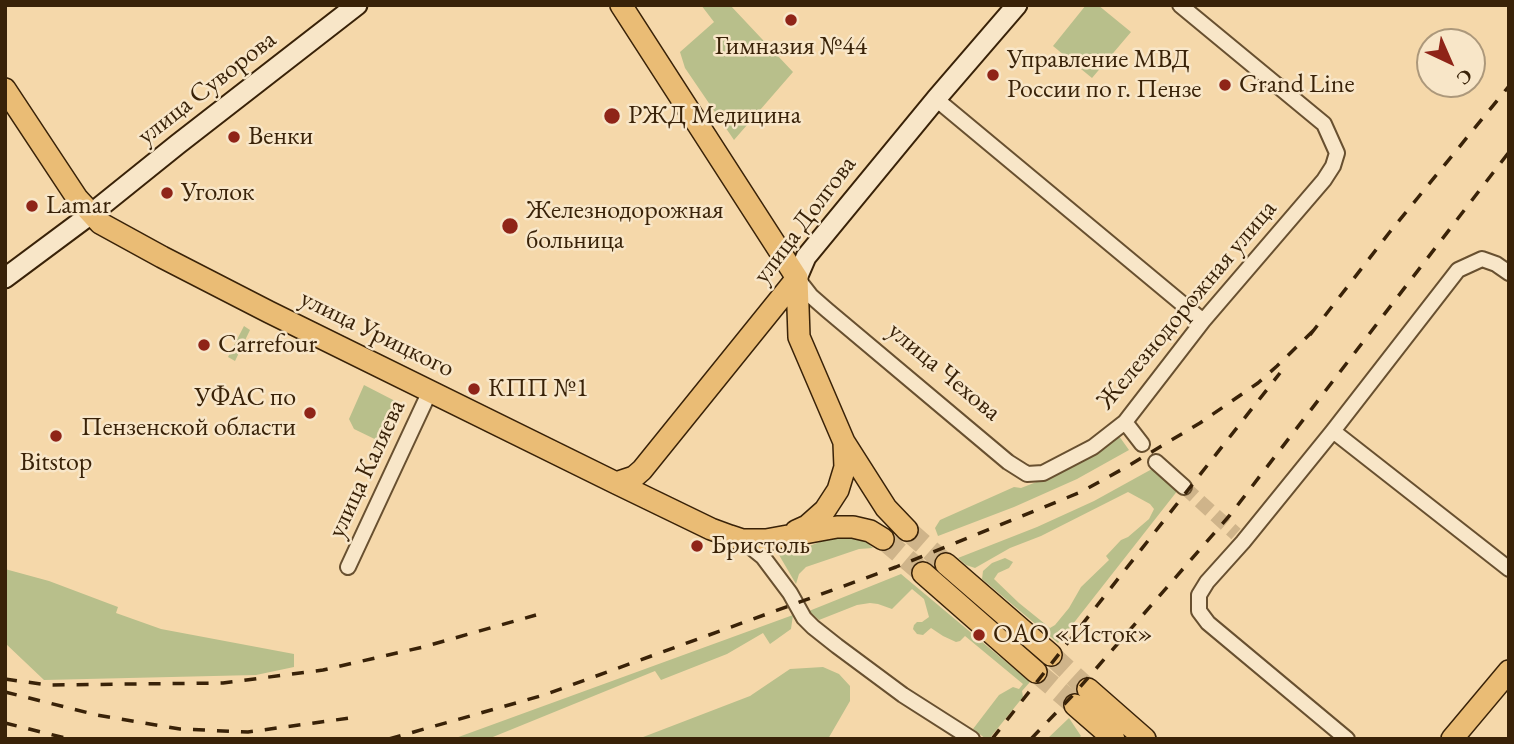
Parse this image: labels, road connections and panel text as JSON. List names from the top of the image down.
{
  "streets": {
    "main road": [
      "улица Суворова",
      "улица Долгова",
      "улица Урицкого",
      "улица Чехова"
    ],
    "street": ["Железнодорожная улица", "улица Каляева"]
  },
  "crossings": [
    ["улица Суворова", "улица Урицкого"],
    ["улица Долгова", "улица Урицкого"],
    ["улица Долгова", "улица Чехова"],
    ["Железнодорожная улица", "улица Чехова"],
    ["улица Урицкого", "улица Каляева"]
  ],
  "places": [
    "Гимназия №44",
    "Управление МВД России по г. Пензе",
    "Grand Line",
    "РЖД Медицина",
    "Венки",
    "Уголок",
    "Lamar",
    "Железнодорожная больница",
    "Carrefour",
    "КПП №1",
    "УФАС по Пензенской области",
    "Bitstop",
    "Бристоль",
    "ОАО «Исток»"
  ],
  "north": "bottom right"
}
